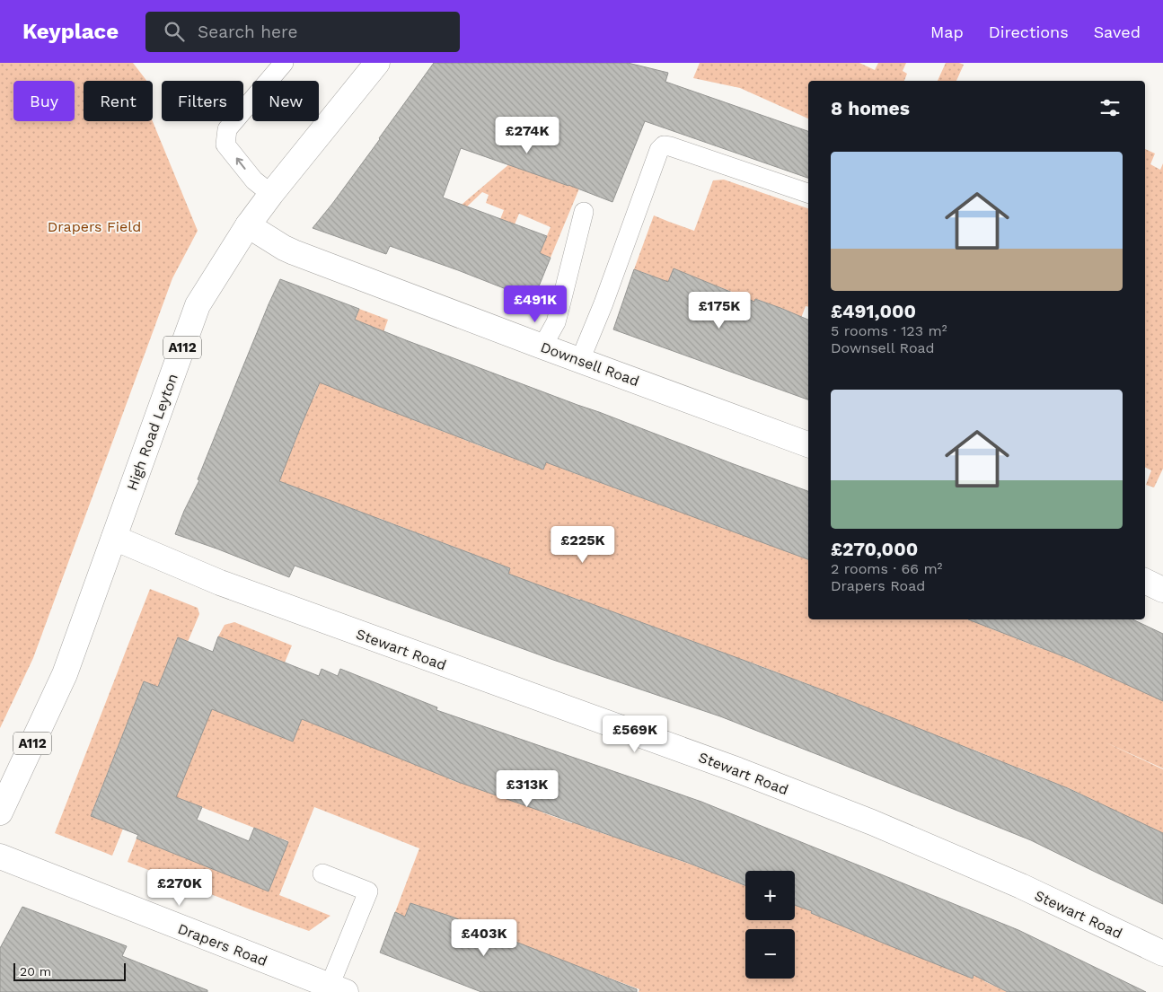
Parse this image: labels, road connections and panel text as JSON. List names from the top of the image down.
{
  "streets": {
    "street": [
      "A112",
      "Downsell Road",
      "High Road Leyton",
      "Stewart Road",
      "Drapers Road"
    ]
  },
  "crossings": [
    ["Downsell Road", "High Road Leyton"],
    ["High Road Leyton", "Stewart Road"]
  ],
  "parks": ["Drapers Field"],
  "scale_bar": "20 m",
  "page": {
    "header": "Keyplace",
    "search": "Search here",
    "nav": ["Map", "Directions", "Saved"],
    "chip": [
      "Buy",
      "Rent",
      "Filters",
      "New"
    ],
    "heading": "8 homes",
    "price": [
      "£274K",
      "£491K",
      "£175K",
      "£225K",
      "£569K",
      "£313K",
      "£270K",
      "£403K"
    ],
    "list": [
      {
        "name": "£491,000",
        "note": "5 rooms · 123 m² · Downsell Road"
      },
      {
        "name": "£270,000",
        "note": "2 rooms · 66 m² · Drapers Road"
      }
    ],
    "map_buttons": ["+", "−"],
    "scale": "20 m"
  }
}
